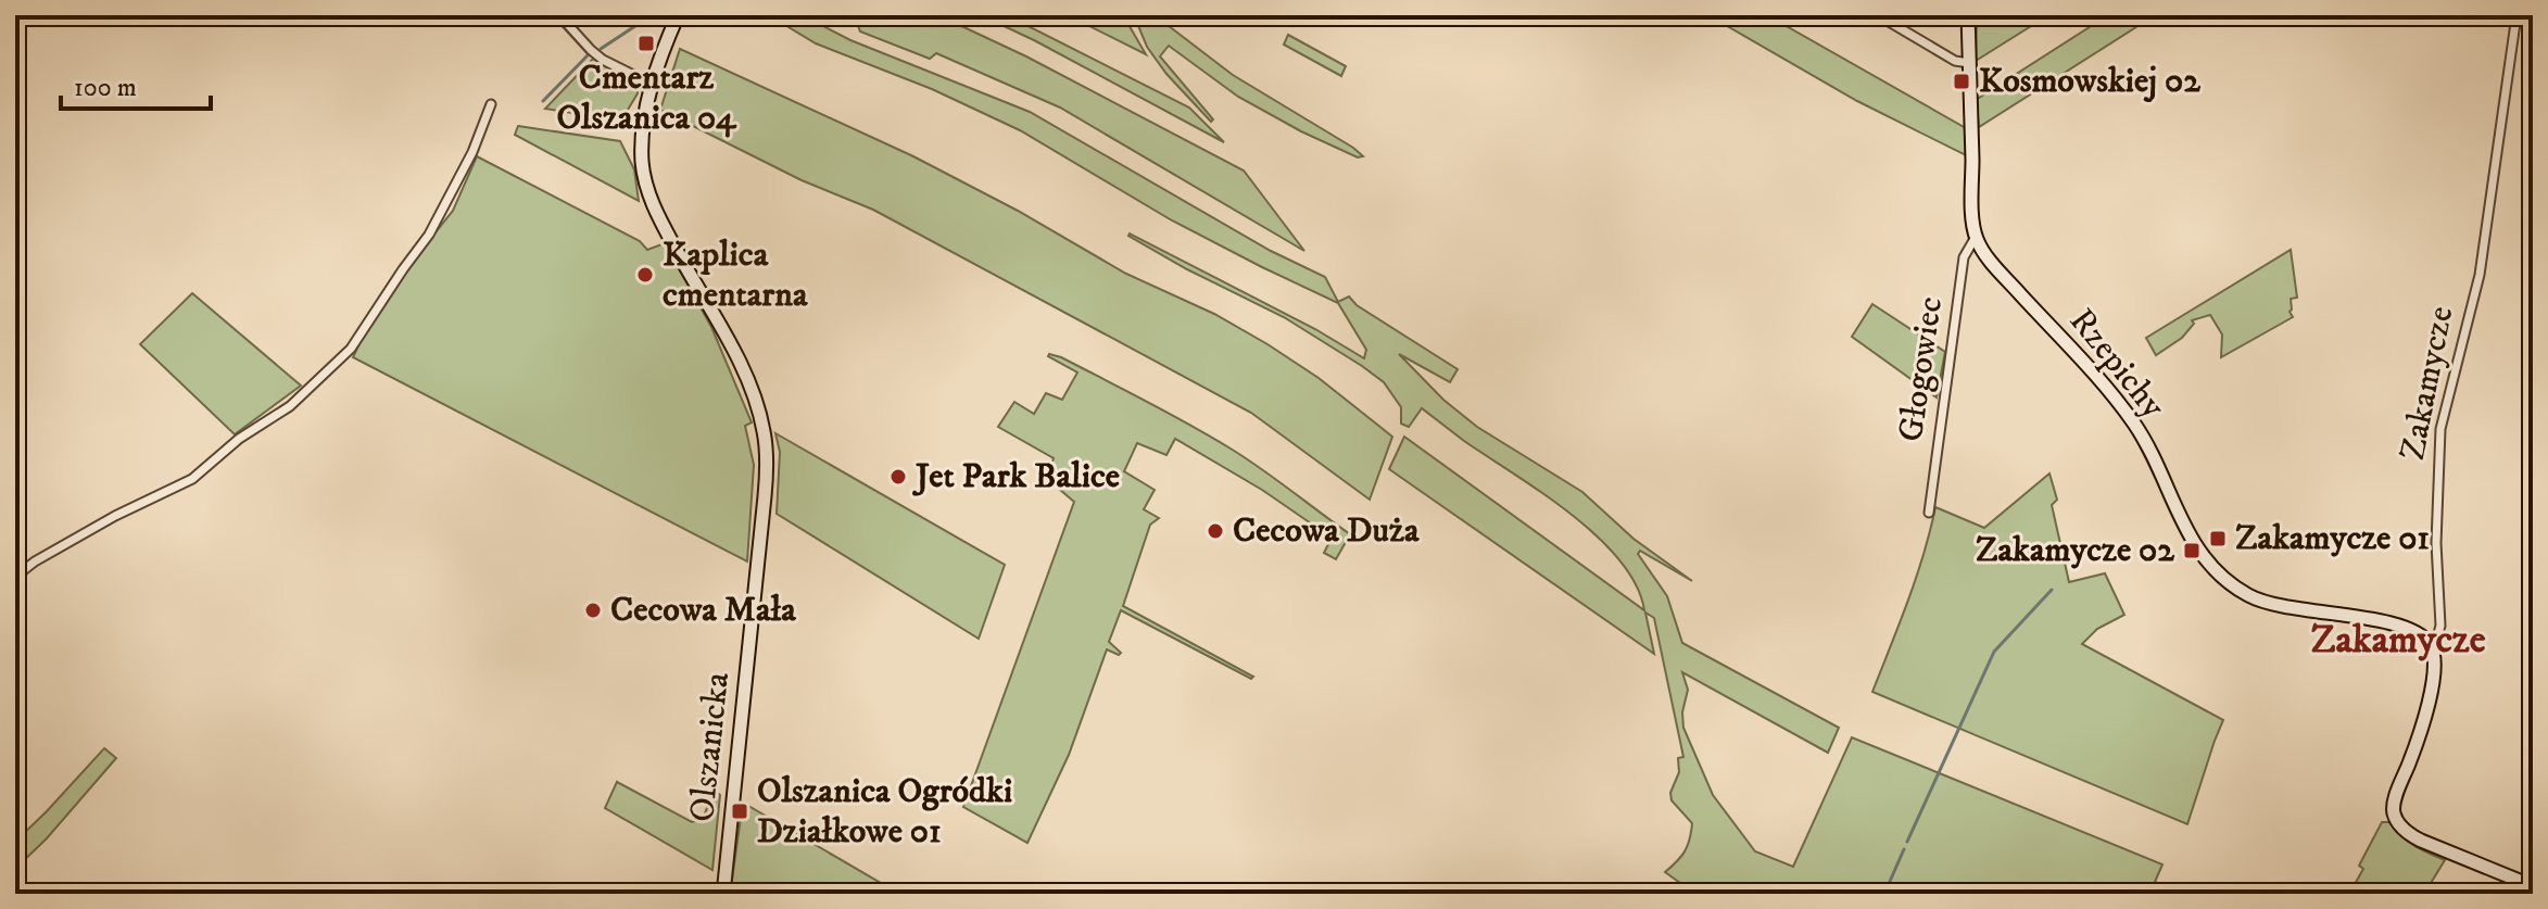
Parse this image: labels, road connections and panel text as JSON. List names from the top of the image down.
{
  "streets": {
    "street": [
      "Rzepichy",
      "Głogowiec",
      "Zakamycze",
      "Olszanicka"
    ]
  },
  "crossings": [
    ["Rzepichy", "Głogowiec"],
    ["Rzepichy", "Zakamycze"]
  ],
  "districts": ["Zakamycze"],
  "places": {
    "transit": [
      "Cmentarz Olszanica 04",
      "Kosmowskiej 02",
      "Zakamycze 01",
      "Zakamycze 02",
      "Olszanica Ogródki Działkowe 01"
    ],
    "other": [
      "Kaplica cmentarna",
      "Jet Park Balice",
      "Cecowa Duża",
      "Cecowa Mała"
    ]
  },
  "scale_bar": "100 m"
}
